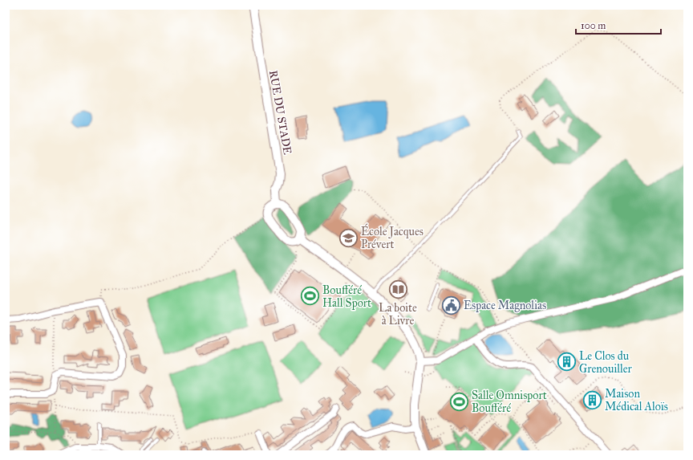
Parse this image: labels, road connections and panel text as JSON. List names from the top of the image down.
{
  "streets": {
    "street": ["RUE DU STADE"]
  },
  "places": {
    "school or university": ["École Jacques Prévert"],
    "library": ["La boite à Livre"],
    "sports": ["Boufféré Hall Sport", "Salle Omnisport Boufféré"],
    "public building": ["Espace Magnolias"],
    "building": ["Le Clos du Grenouiller", "Maison Médical Aloïs"]
  },
  "scale_bar": "100 m"
}
